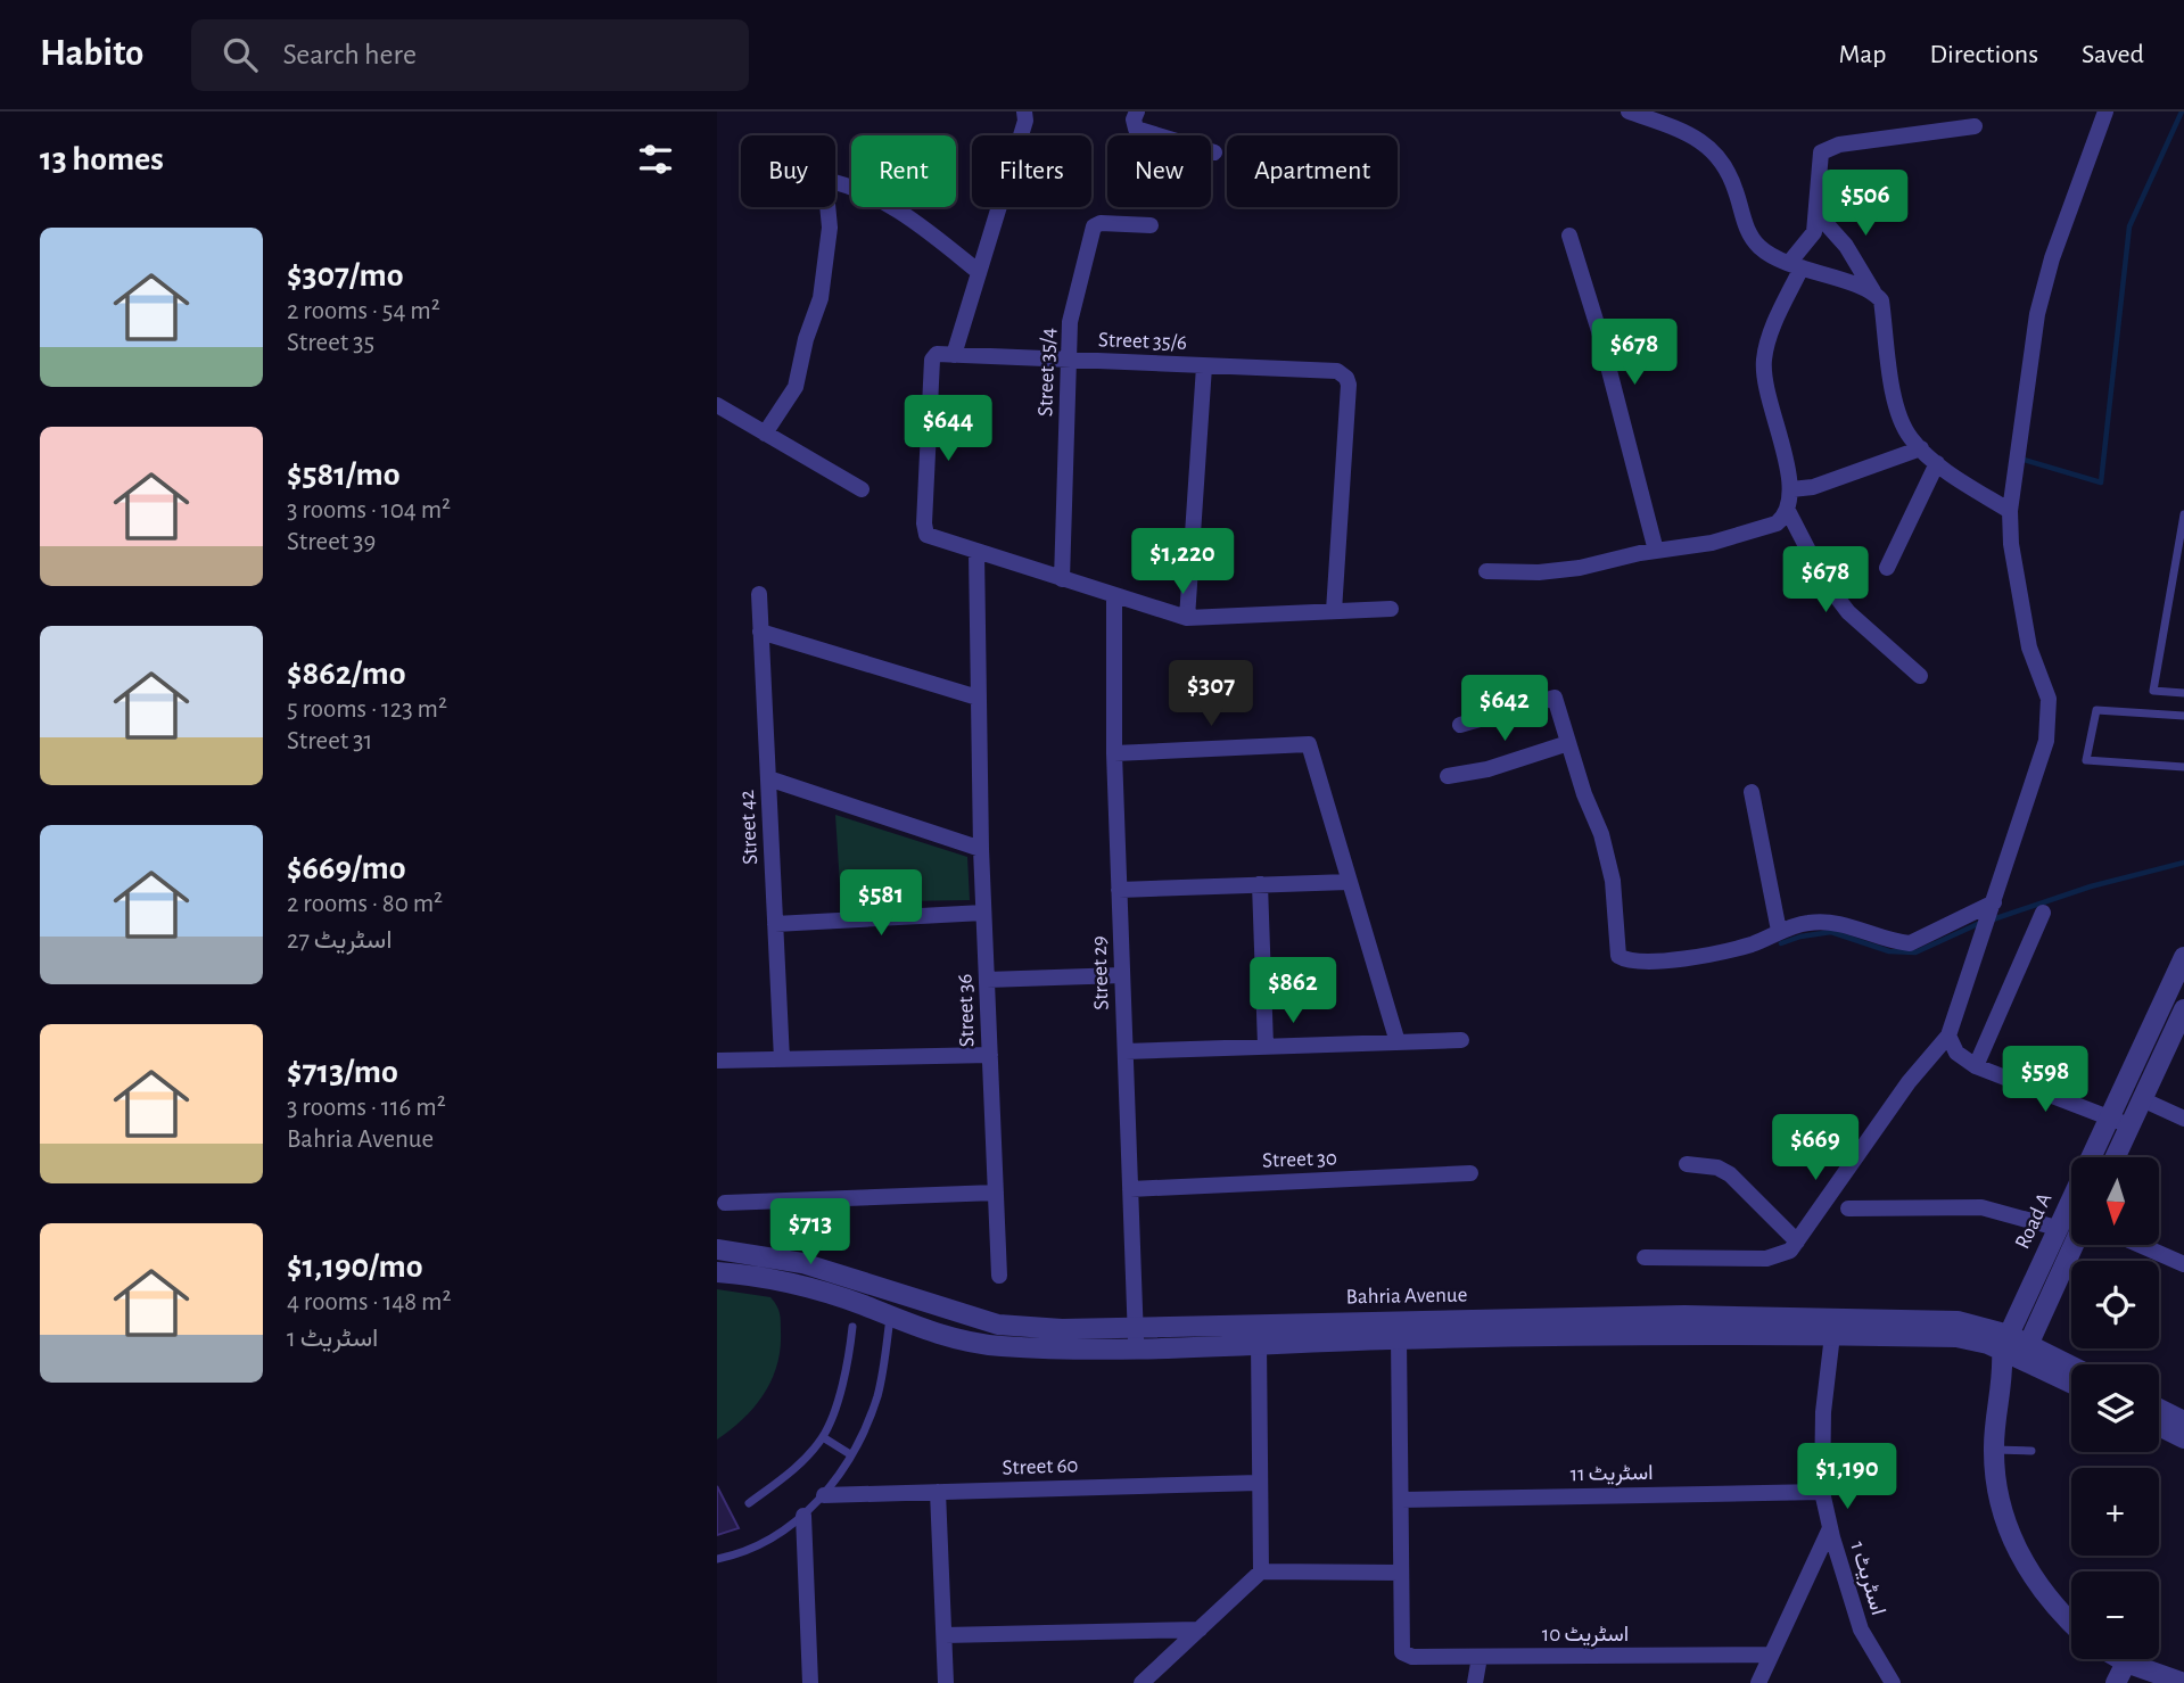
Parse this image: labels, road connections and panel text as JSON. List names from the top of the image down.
{
  "streets": {
    "street": [
      "Street 35/6",
      "Street 35/4",
      "Street 42",
      "Street 29",
      "Street 36",
      "Street 30",
      "Road A",
      "Bahria Avenue",
      "Street 60",
      "اسٹریٹ 11",
      "اسٹریٹ 1",
      "اسٹریٹ 10"
    ]
  },
  "crossings": [
    ["Street 35/6", "Street 35/4"],
    ["Street 35/6", "Street 36"],
    ["Street 29", "Street 30"],
    ["Street 29", "Bahria Avenue"],
    ["Road A", "Bahria Avenue"],
    ["Bahria Avenue", "اسٹریٹ 1"],
    ["اسٹریٹ 11", "اسٹریٹ 1"]
  ],
  "north": "bottom",
  "page": {
    "header": "Habito",
    "search": "Search here",
    "nav": ["Map", "Directions", "Saved"],
    "heading": "13 homes",
    "chip": [
      "Buy",
      "Rent",
      "Filters",
      "New",
      "Apartment"
    ],
    "price": [
      "$506",
      "$678",
      "$644",
      "$1,220",
      "$678",
      "$307",
      "$642",
      "$581",
      "$862",
      "$598",
      "$669",
      "$713",
      "$1,190"
    ],
    "list": [
      {
        "name": "$307/mo",
        "note": "2 rooms · 54 m² · Street 35"
      },
      {
        "name": "$581/mo",
        "note": "3 rooms · 104 m² · Street 39"
      },
      {
        "name": "$862/mo",
        "note": "5 rooms · 123 m² · Street 31"
      },
      {
        "name": "$669/mo",
        "note": "2 rooms · 80 m² · اسٹریٹ 27"
      },
      {
        "name": "$713/mo",
        "note": "3 rooms · 116 m² · Bahria Avenue"
      },
      {
        "name": "$1,190/mo",
        "note": "4 rooms · 148 m² · اسٹریٹ 1"
      }
    ],
    "map_buttons": ["+", "−"]
  }
}
